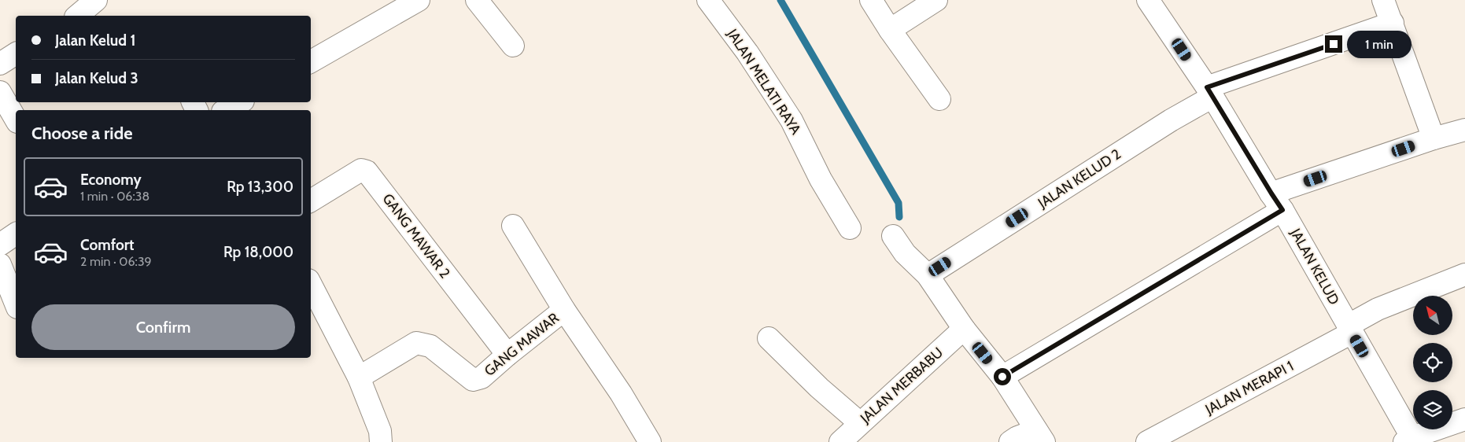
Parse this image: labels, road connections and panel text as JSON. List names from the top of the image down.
{
  "streets": {
    "street": [
      "JALAN MELATI RAYA",
      "JALAN KELUD 2",
      "GANG MAWAR 2",
      "JALAN KELUD",
      "GANG MAWAR",
      "JALAN MERBABU",
      "JALAN MERAPI 1"
    ]
  },
  "crossings": [
    ["JALAN KELUD 2", "JALAN KELUD"],
    ["GANG MAWAR 2", "GANG MAWAR"],
    ["JALAN KELUD", "JALAN MERAPI 1"]
  ],
  "north": "top left",
  "page": {
    "banner": ["Jalan Kelud 1", "Jalan Kelud 3"],
    "bubble": "1 min",
    "heading": "Choose a ride",
    "list": [
      {
        "name": "Economy",
        "note": "1 min · 06:38",
        "value": "Rp 13,300"
      },
      {
        "name": "Comfort",
        "note": "2 min · 06:39",
        "value": "Rp 18,000"
      }
    ],
    "buttons": "Confirm"
  }
}
